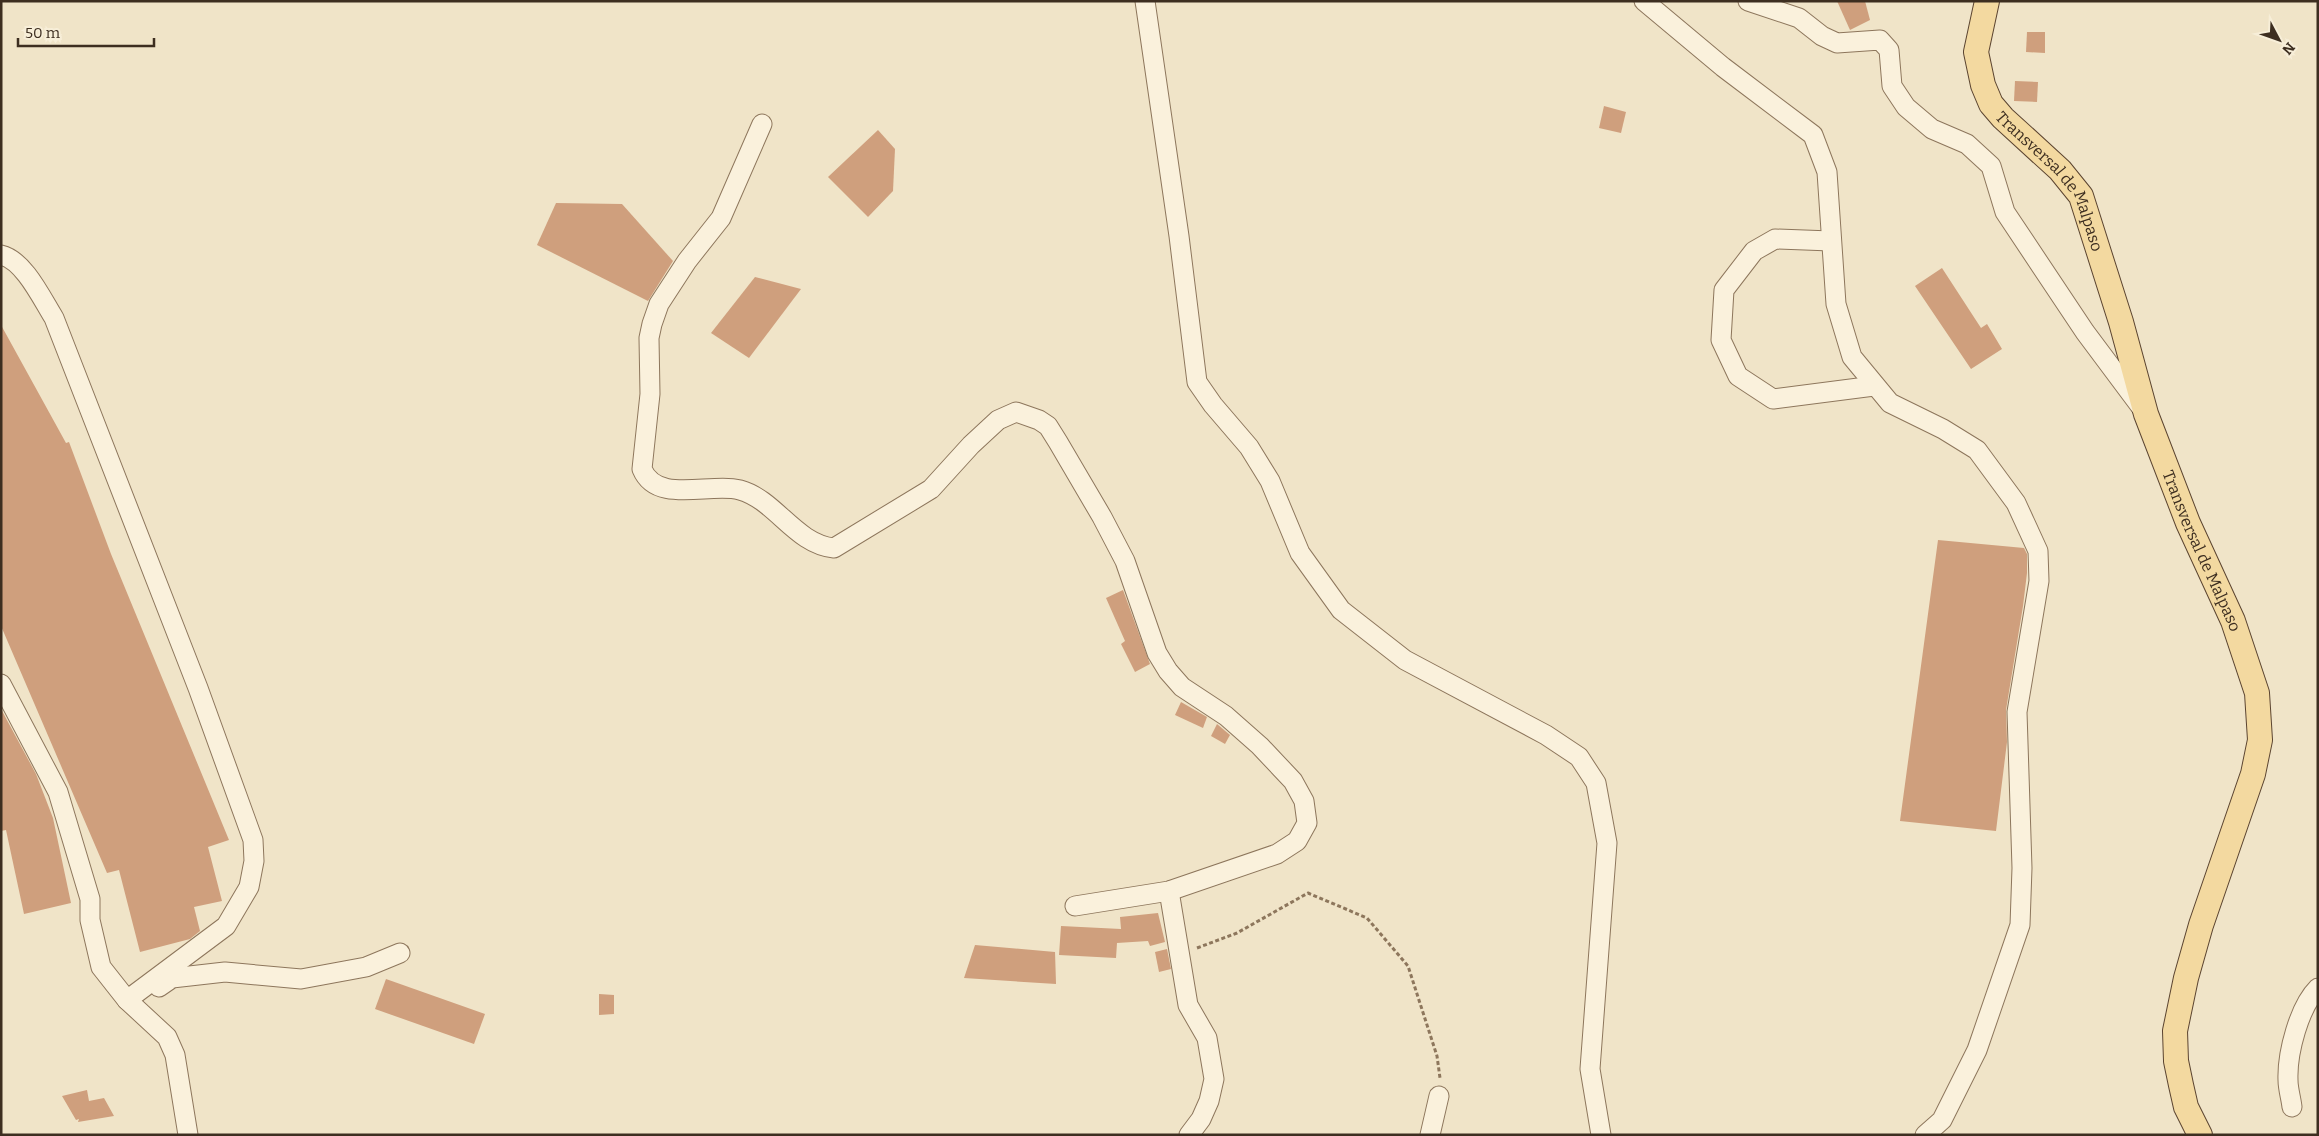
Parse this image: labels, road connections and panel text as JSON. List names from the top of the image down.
{
  "streets": {
    "main road": ["Transversal de Malpaso"]
  },
  "scale_bar": "50 m",
  "north": "bottom right"
}
